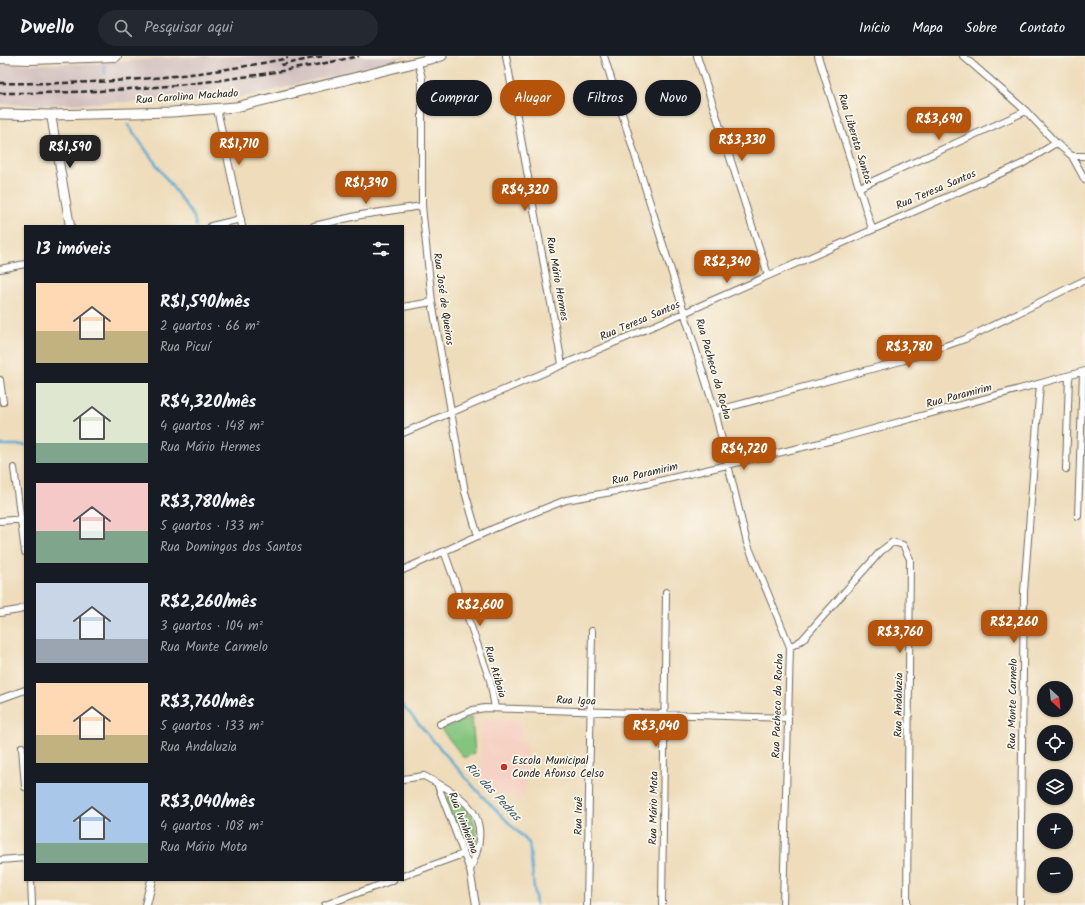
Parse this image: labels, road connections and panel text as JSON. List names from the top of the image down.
{
  "streets": {
    "main road": ["Rua Carolina Machado"],
    "street": [
      "Rua Liberata Santos",
      "Rua Teresa Santos",
      "Rua Mário Hermes",
      "Rua José de Queiros",
      "Rua Pacheco da Rocha",
      "Rua Paramirim",
      "Rua Atibaia",
      "Rua Igoa",
      "Rua Monte Carmelo",
      "Rua Andaluzia",
      "Rua Mário Mota",
      "Rua Iruê",
      "Rua Ivinheima"
    ]
  },
  "crossings": [
    ["Rua Carolina Machado", "Rua José de Queiros"],
    ["Rua Liberata Santos", "Rua Teresa Santos"],
    ["Rua Teresa Santos", "Rua Mário Hermes"],
    ["Rua Teresa Santos", "Rua José de Queiros"],
    ["Rua Teresa Santos", "Rua Pacheco da Rocha"],
    ["Rua José de Queiros", "Rua Paramirim"],
    ["Rua Pacheco da Rocha", "Rua Paramirim"],
    ["Rua Pacheco da Rocha", "Rua Igoa"],
    ["Rua Pacheco da Rocha", "Rua Andaluzia"],
    ["Rua Paramirim", "Rua Atibaia"],
    ["Rua Paramirim", "Rua Monte Carmelo"],
    ["Rua Atibaia", "Rua Igoa"],
    ["Rua Igoa", "Rua Mário Mota"],
    ["Rua Igoa", "Rua Iruê"]
  ],
  "water": ["Rio das Pedras"],
  "places": ["Escola Municipal Conde Afonso Celso"],
  "north": "bottom right",
  "page": {
    "header": "Dwello",
    "search": "Pesquisar aqui",
    "nav": [
      "Início",
      "Mapa",
      "Sobre",
      "Contato"
    ],
    "chip": [
      "Comprar",
      "Alugar",
      "Filtros",
      "Novo"
    ],
    "price": [
      "R$3,690",
      "R$3,330",
      "R$1,710",
      "R$1,590",
      "R$1,390",
      "R$4,320",
      "R$2,340",
      "R$3,780",
      "R$4,720",
      "R$2,600",
      "R$2,260",
      "R$3,760",
      "R$3,040"
    ],
    "heading": "13 imóveis",
    "list": [
      {
        "name": "R$1,590/mês",
        "note": "2 quartos · 66 m² · Rua Picuí"
      },
      {
        "name": "R$4,320/mês",
        "note": "4 quartos · 148 m² · Rua Mário Hermes"
      },
      {
        "name": "R$3,780/mês",
        "note": "5 quartos · 133 m² · Rua Domingos dos Santos"
      },
      {
        "name": "R$2,260/mês",
        "note": "3 quartos · 104 m² · Rua Monte Carmelo"
      },
      {
        "name": "R$3,760/mês",
        "note": "5 quartos · 133 m² · Rua Andaluzia"
      },
      {
        "name": "R$3,040/mês",
        "note": "4 quartos · 108 m² · Rua Mário Mota"
      }
    ],
    "map_buttons": ["+", "−"]
  }
}
